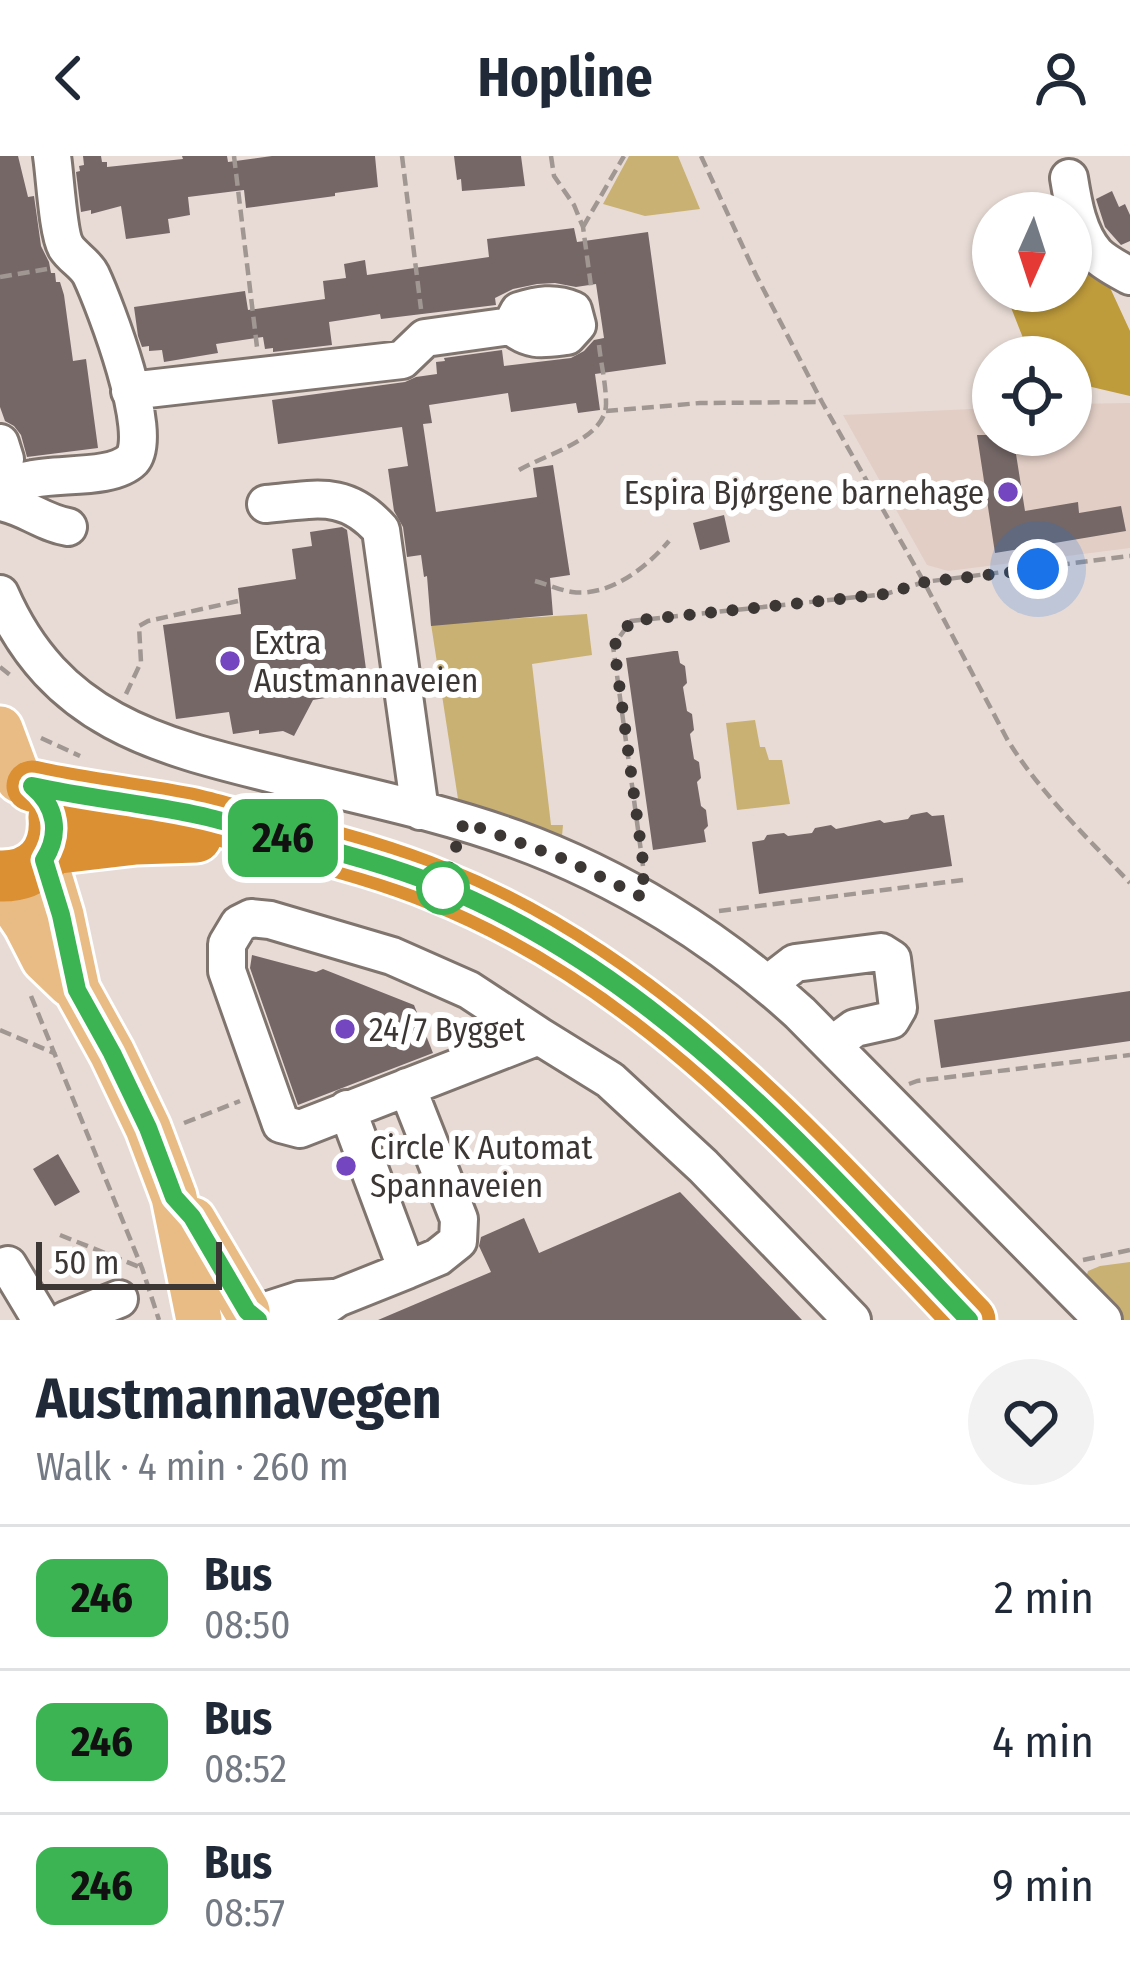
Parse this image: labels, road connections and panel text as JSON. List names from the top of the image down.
{
  "places": [
    "Espira Bjørgene barnehage",
    "Extra Austmannaveien",
    "24/7 Bygget",
    "Circle K Automat Spannaveien"
  ],
  "lines": ["bus line 246"],
  "scale_bar": "50 m",
  "north": "bottom",
  "page": {
    "header": "Hopline",
    "on_map": "246",
    "scale": "50 m",
    "heading": ["Austmannavegen", "Walk · 4 min · 260 m"],
    "list": [
      {
        "mark": "246",
        "name": "Bus",
        "note": "08:50",
        "value": "2 min"
      },
      {
        "mark": "246",
        "name": "Bus",
        "note": "08:52",
        "value": "4 min"
      },
      {
        "mark": "246",
        "name": "Bus",
        "note": "08:57",
        "value": "9 min"
      }
    ]
  }
}
